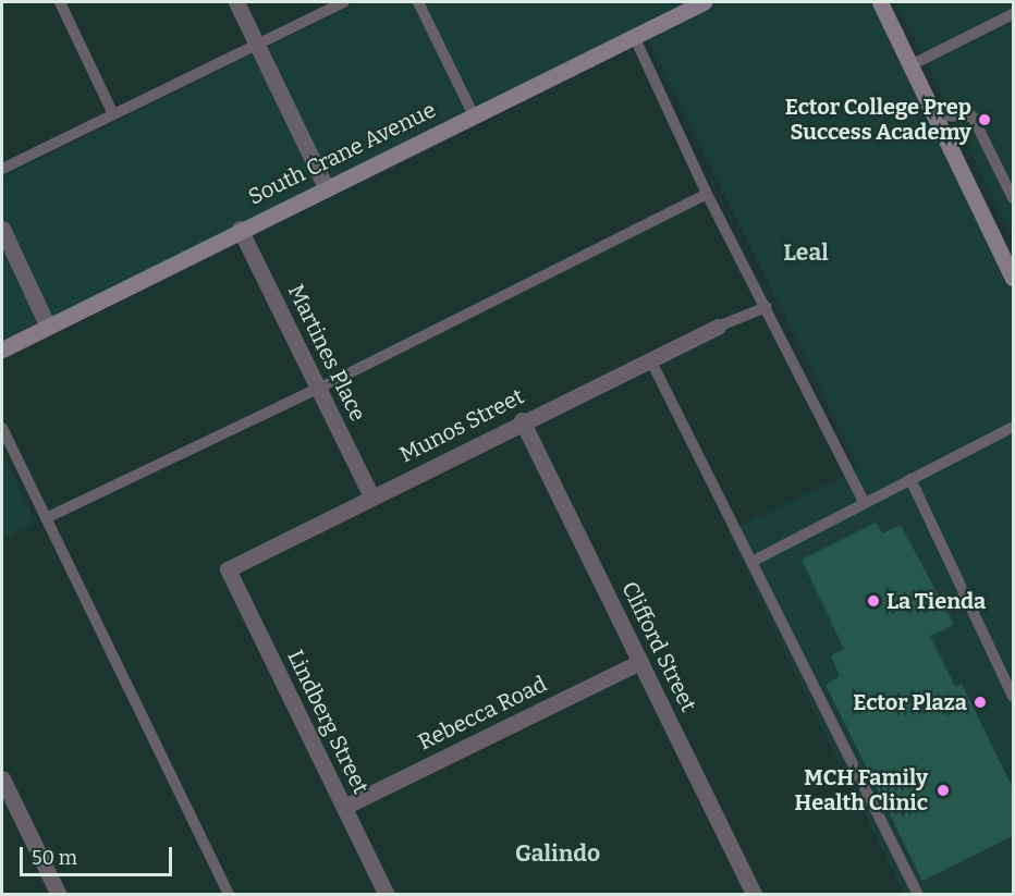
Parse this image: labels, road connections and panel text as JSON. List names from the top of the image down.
{
  "streets": {
    "main road": ["South Crane Avenue"],
    "street": [
      "Martines Place",
      "Munos Street",
      "Clifford Street",
      "Rebecca Road",
      "Lindberg Street"
    ]
  },
  "crossings": [
    ["South Crane Avenue", "Martines Place"],
    ["Martines Place", "Munos Street"],
    ["Munos Street", "Clifford Street"],
    ["Munos Street", "Lindberg Street"],
    ["Clifford Street", "Rebecca Road"],
    ["Rebecca Road", "Lindberg Street"]
  ],
  "districts": ["Leal", "Galindo"],
  "places": [
    "Ector College Prep Success Academy",
    "La Tienda",
    "Ector Plaza",
    "MCH Family Health Clinic"
  ],
  "scale_bar": "50 m"
}
